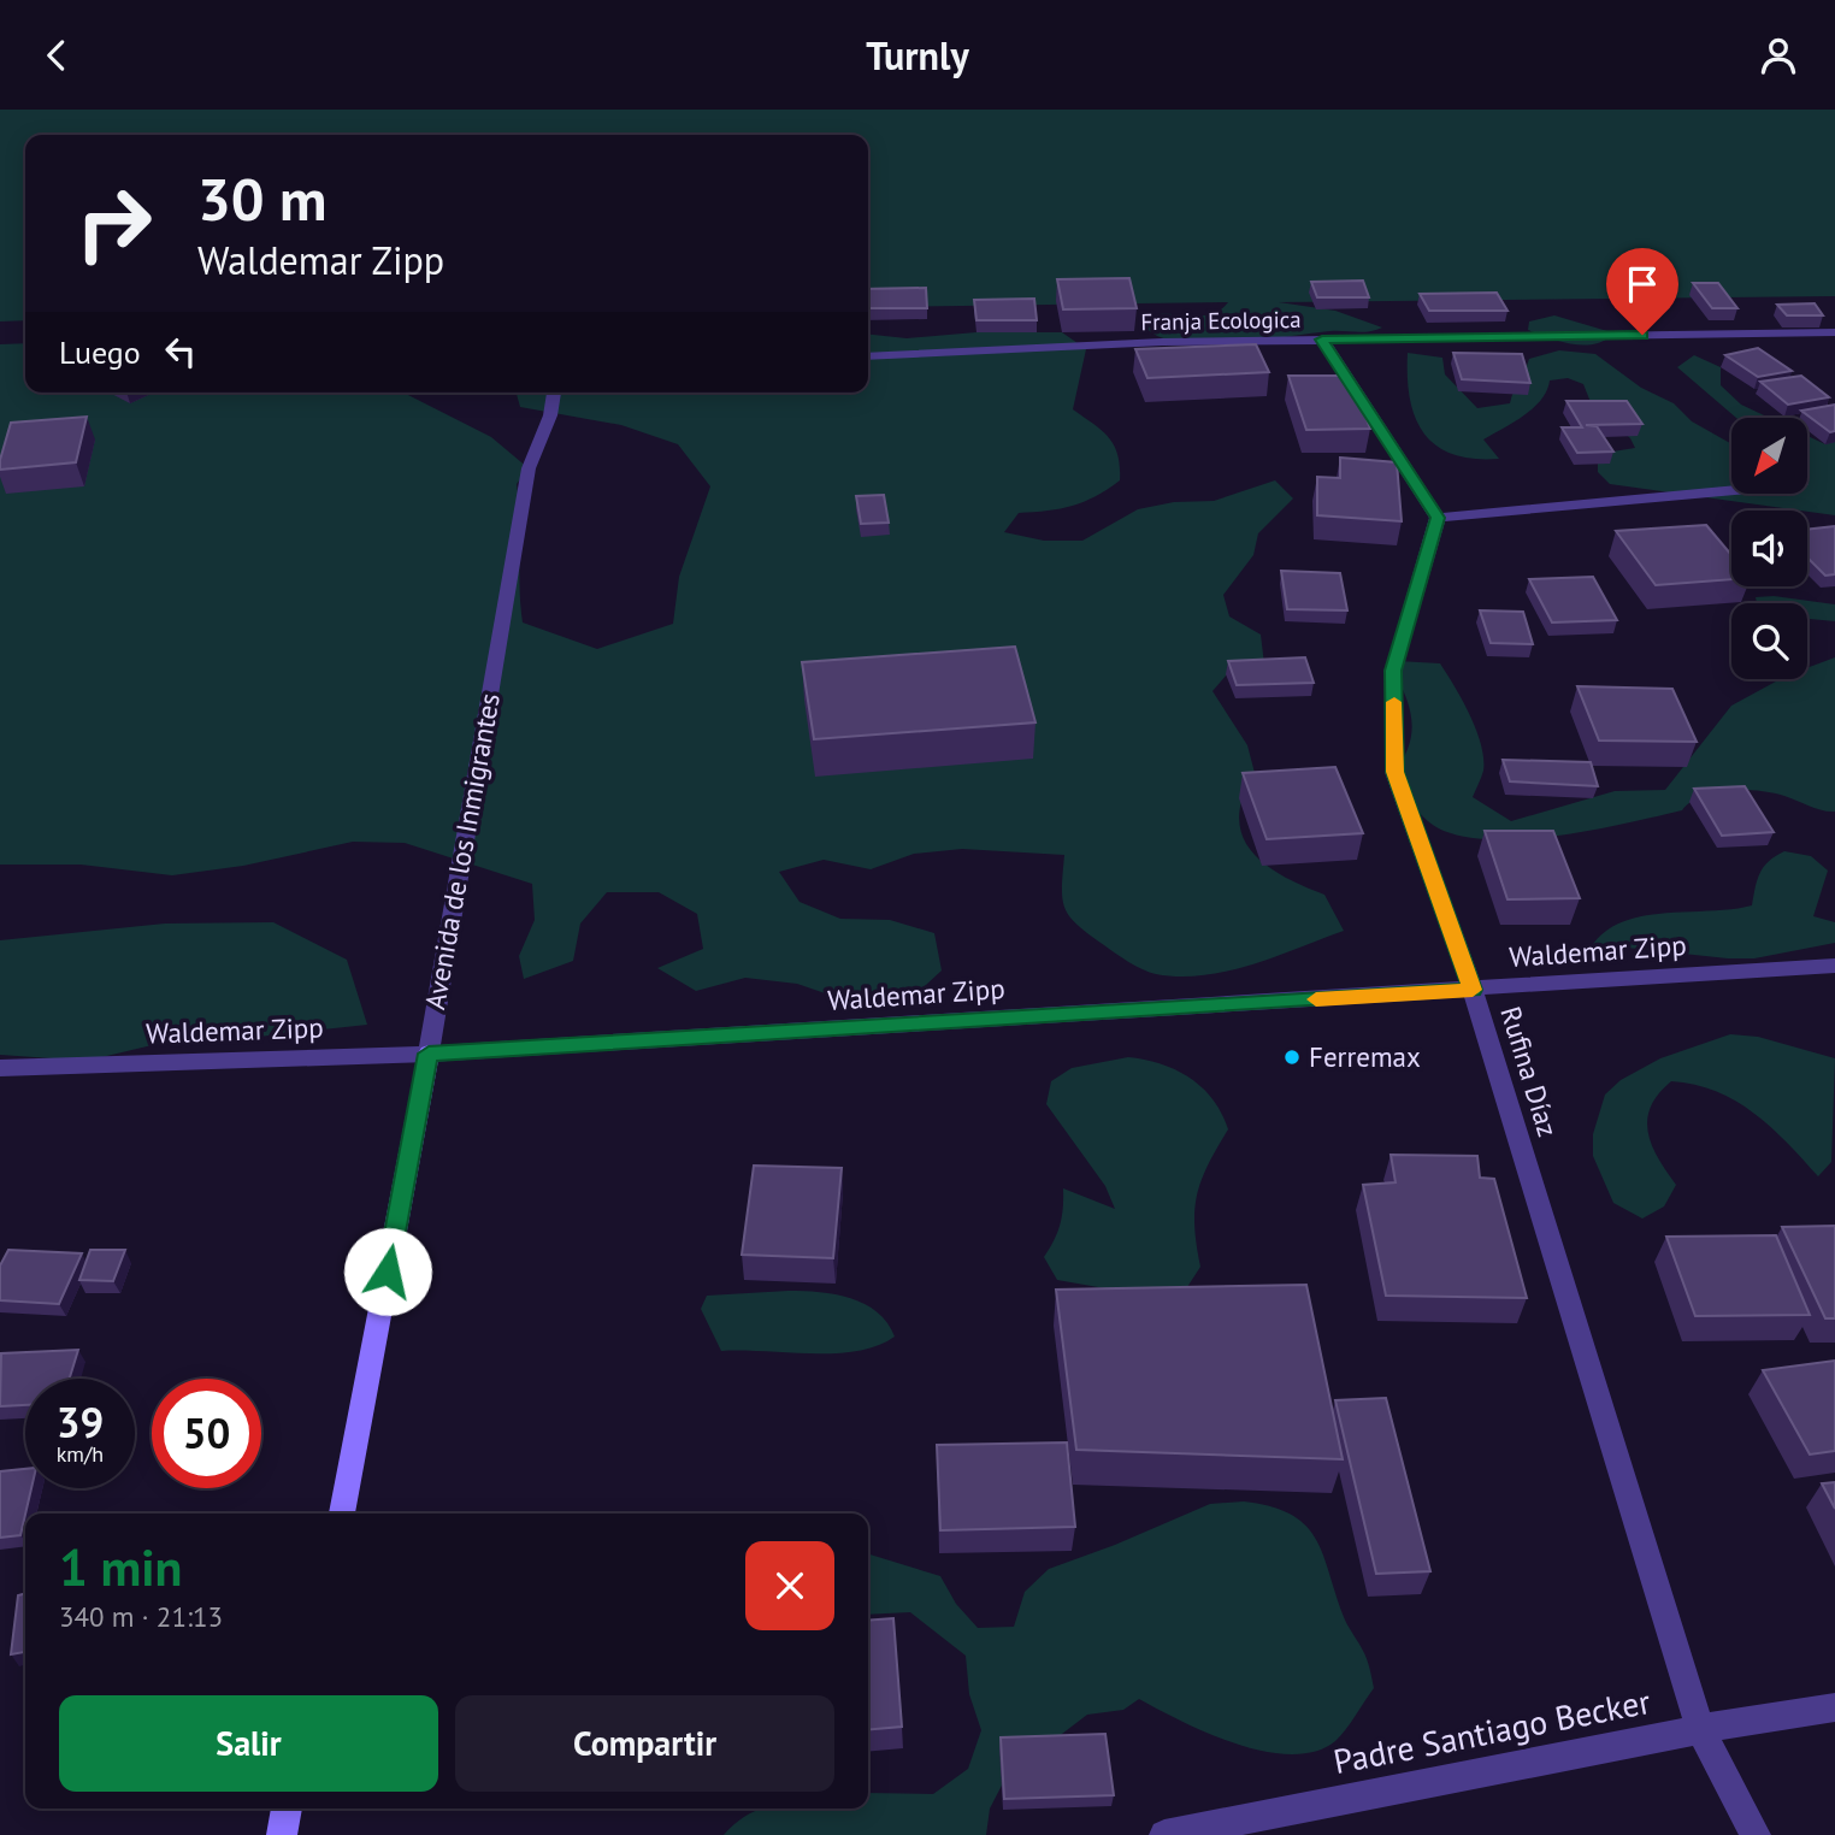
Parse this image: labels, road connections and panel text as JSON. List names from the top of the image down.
{
  "streets": {
    "main road": ["Avenida de los Inmigrantes"],
    "street": [
      "Franja Ecologica",
      "Waldemar Zipp",
      "Rufina Díaz",
      "Padre Santiago Becker"
    ]
  },
  "crossings": [
    ["Avenida de los Inmigrantes", "Waldemar Zipp"],
    ["Waldemar Zipp", "Rufina Díaz"],
    ["Rufina Díaz", "Padre Santiago Becker"]
  ],
  "places": ["Ferremax"],
  "north": "bottom left",
  "page": {
    "header": "Turnly",
    "turn": ["30 m", "Waldemar Zipp"],
    "then": "Luego",
    "speed": "39 km/h",
    "limit": "50",
    "heading": ["1 min", "340 m · 21:13"],
    "buttons": ["Salir", "Compartir"]
  }
}
